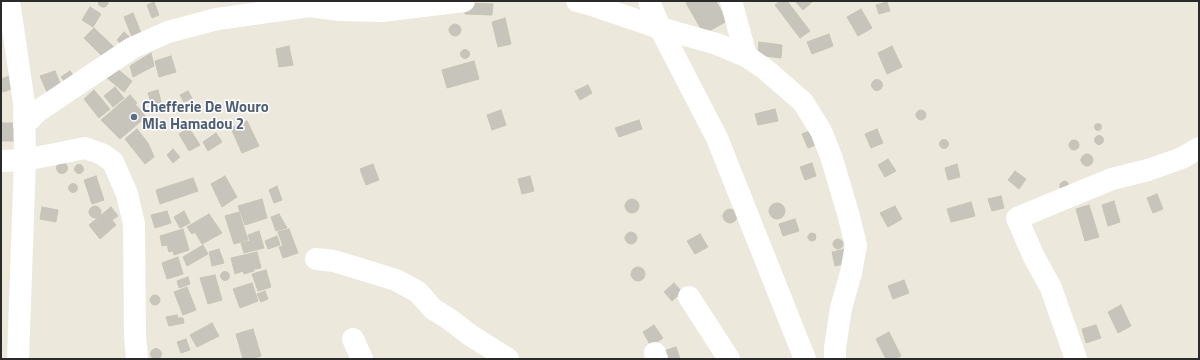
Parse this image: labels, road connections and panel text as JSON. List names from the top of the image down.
{
  "places": ["Chefferie De Wouro Mla Hamadou 2"]
}
